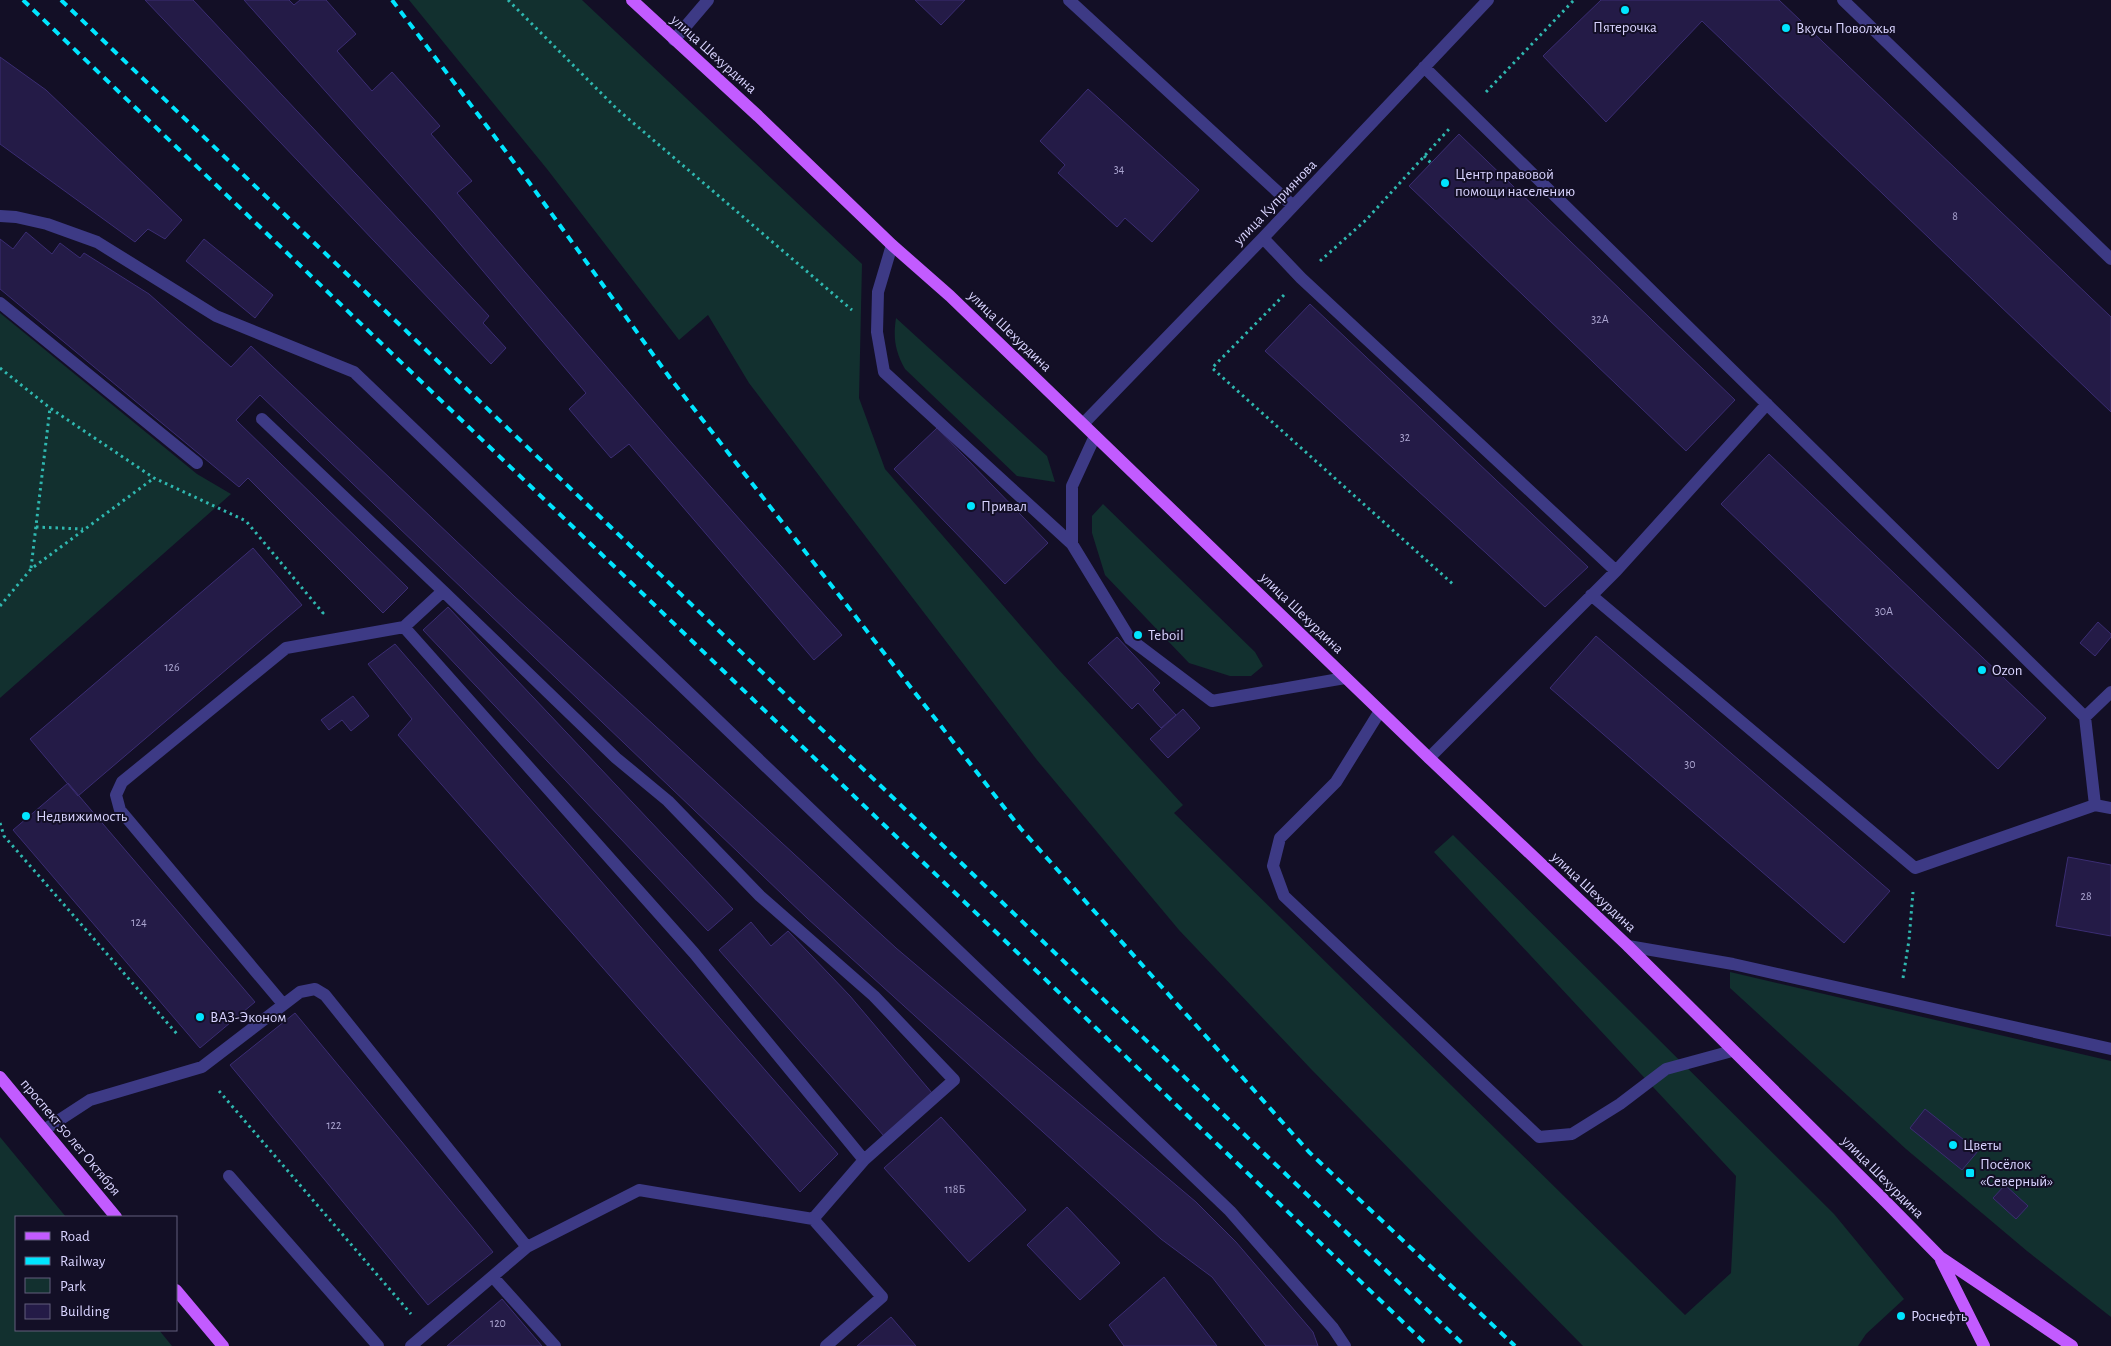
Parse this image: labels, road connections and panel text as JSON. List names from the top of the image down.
{
  "streets": {
    "main road": ["улица Шехурдина", "проспект 50 лет Октября"],
    "street": ["улица Куприянова"]
  },
  "crossings": [
    ["улица Шехурдина", "улица Куприянова"]
  ],
  "places": {
    "other": [
      "Пятерочка",
      "Вкусы Поволжья",
      "Центр правовой помощи населению",
      "Привал",
      "Teboil",
      "Ozon",
      "Недвижимость",
      "ВАЗ-Эконом",
      "Цветы",
      "Роснефть"
    ],
    "transit": ["Посёлок «Северный»"]
  },
  "house_numbers": [
    "34",
    "8",
    "32А",
    "32",
    "30А",
    "126",
    "30",
    "28",
    "124",
    "122",
    "118Б",
    "120"
  ],
  "legend": [
    "Road",
    "Railway",
    "Park",
    "Building"
  ]
}
